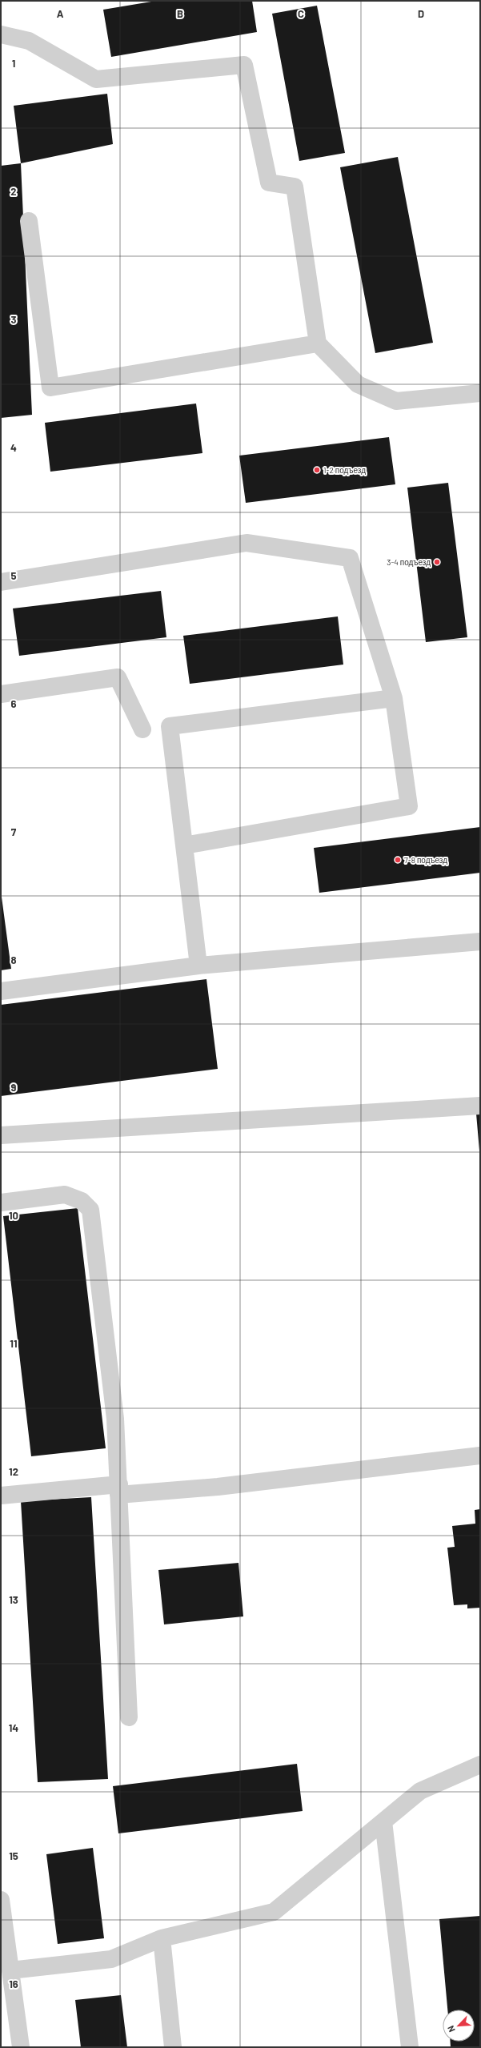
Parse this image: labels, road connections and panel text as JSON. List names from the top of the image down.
{
  "places": ["1-2 подъезд", "3-4 подъезд", "7-8 подъезд"],
  "north": "bottom left",
  "grid": {
    "columns": [
      "A",
      "B",
      "C",
      "D"
    ],
    "rows": [
      "1",
      "2",
      "3",
      "4",
      "5",
      "6",
      "7",
      "8",
      "9",
      "10",
      "11",
      "12",
      "13",
      "14",
      "15",
      "16"
    ]
  }
}
